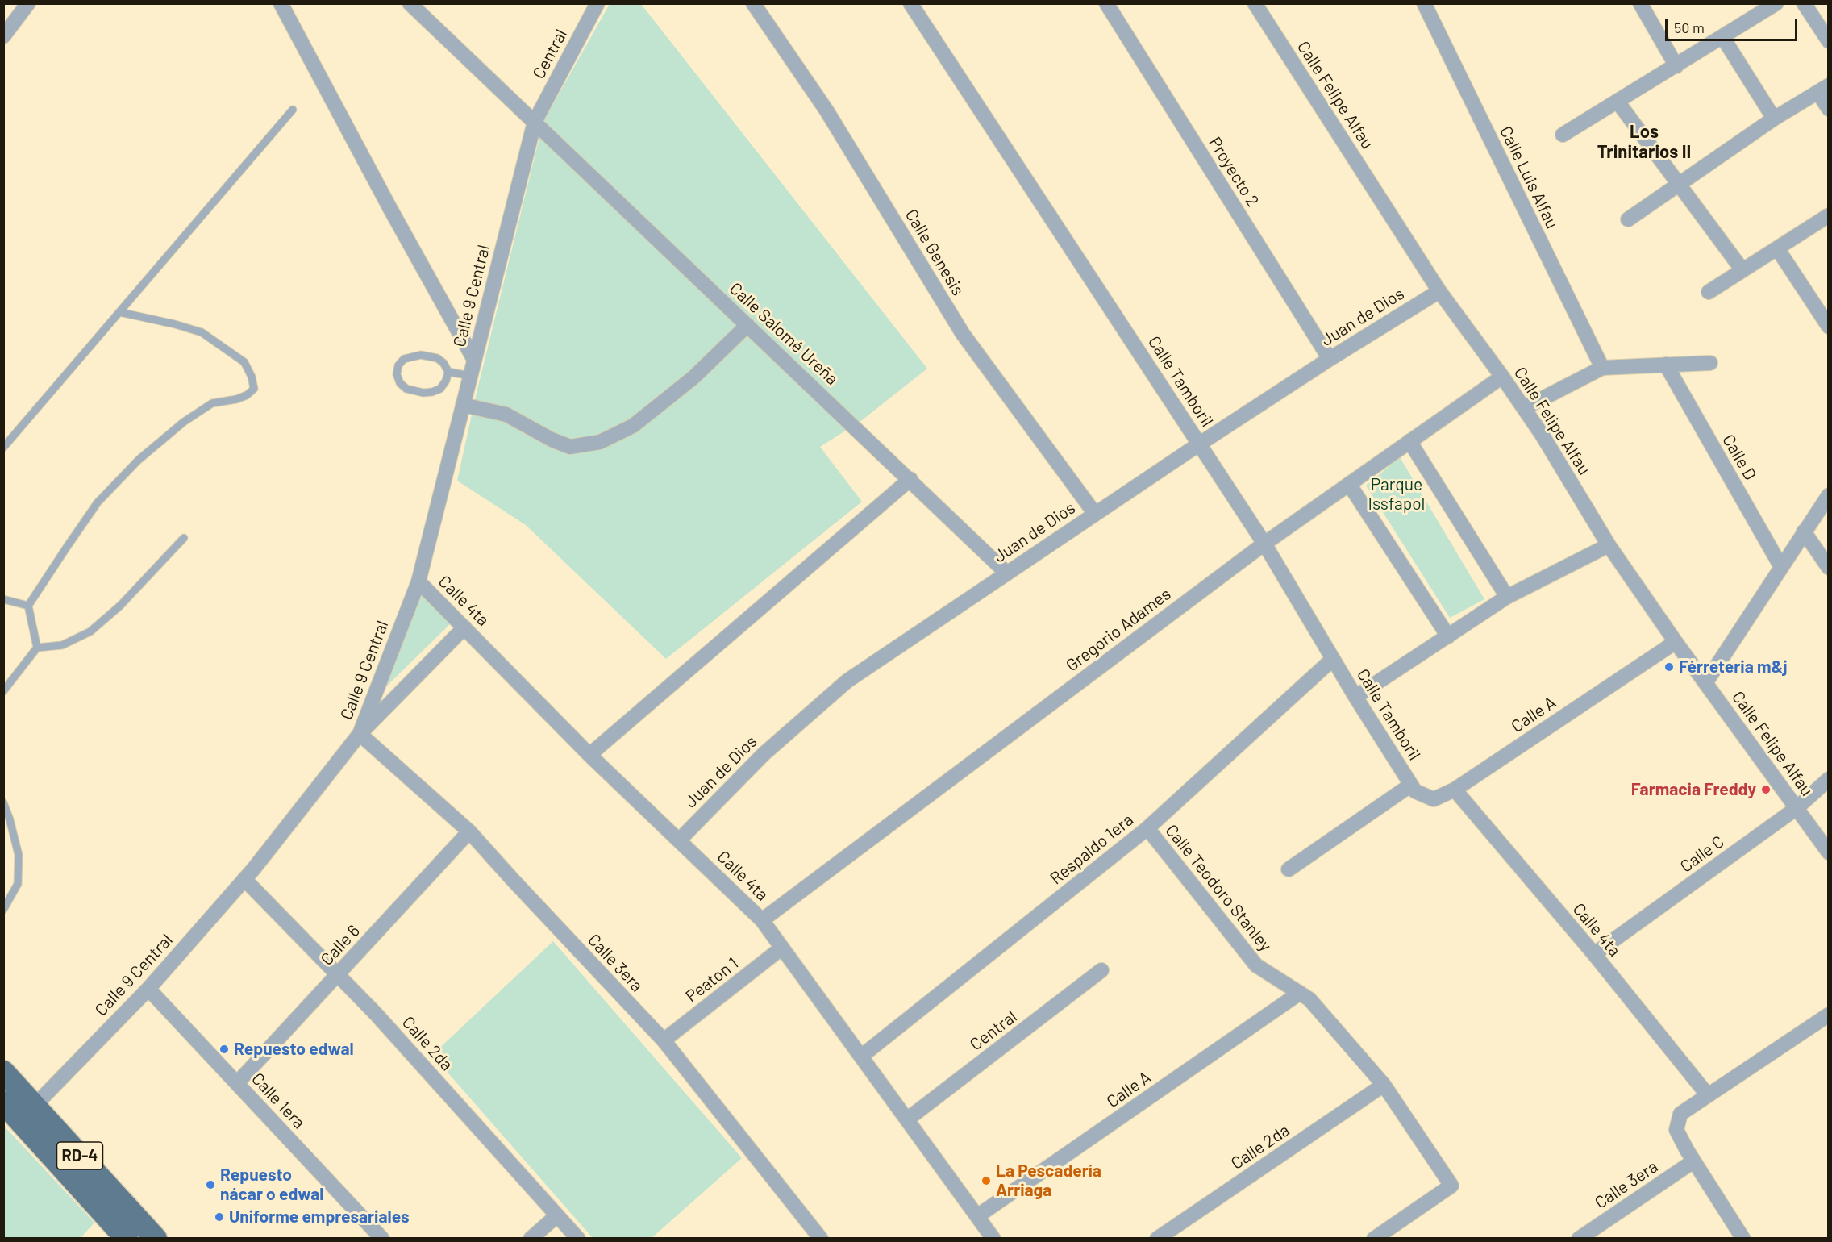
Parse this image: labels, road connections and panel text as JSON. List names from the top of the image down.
{
  "streets": {
    "main road": ["RD-4"],
    "street": [
      "Central",
      "Calle Felipe Alfau",
      "Proyecto 2",
      "Calle Luis Alfau",
      "Calle Genesis",
      "Calle 9 Central",
      "Juan de Dios",
      "Calle Salomé Ureña",
      "Calle Tamboril",
      "Calle D",
      "Calle 4ta",
      "Gregorio Adames",
      "Calle A",
      "Respaldo 1era",
      "Calle C",
      "Calle Teodoro Stanley",
      "Calle 6",
      "Calle 3era",
      "Peaton 1",
      "Calle 2da",
      "Calle 1era"
    ]
  },
  "crossings": [
    ["Central", "Calle 9 Central"],
    ["Central", "Calle Salomé Ureña"],
    ["Central", "Calle 4ta"],
    ["Calle Felipe Alfau", "Juan de Dios"],
    ["Calle Felipe Alfau", "Gregorio Adames"],
    ["Calle Felipe Alfau", "Calle A"],
    ["Calle Felipe Alfau", "Calle C"],
    ["Proyecto 2", "Juan de Dios"],
    ["Calle Genesis", "Juan de Dios"],
    ["Calle 9 Central", "Calle Salomé Ureña"],
    ["Calle 9 Central", "Calle 4ta"],
    ["Calle 9 Central", "Calle 3era"],
    ["Calle 9 Central", "Calle 2da"],
    ["Calle 9 Central", "Calle 1era"],
    ["Calle 9 Central", "RD-4"],
    ["Juan de Dios", "Calle Salomé Ureña"],
    ["Juan de Dios", "Calle Tamboril"],
    ["Juan de Dios", "Calle 4ta"],
    ["Calle Tamboril", "Gregorio Adames"],
    ["Calle Tamboril", "Calle A"],
    ["Calle Tamboril", "Respaldo 1era"],
    ["Calle 4ta", "Gregorio Adames"],
    ["Calle 4ta", "Calle A"],
    ["Calle 4ta", "Respaldo 1era"],
    ["Calle 4ta", "Calle C"],
    ["Calle 4ta", "Peaton 1"],
    ["Calle A", "Calle Teodoro Stanley"],
    ["Respaldo 1era", "Calle Teodoro Stanley"],
    ["Calle Teodoro Stanley", "Calle 2da"],
    ["Calle 6", "Calle 3era"],
    ["Calle 6", "Calle 2da"],
    ["Calle 6", "Calle 1era"],
    ["Calle 3era", "Peaton 1"]
  ],
  "districts": ["Los Trinitarios II"],
  "parks": ["Parque Issfapol"],
  "places": [
    "Férreteria m&j",
    "Farmacia Freddy",
    "Repuesto edwal",
    "La Pescadería Arriaga",
    "Repuesto nácar o edwal",
    "Uniforme empresariales"
  ],
  "scale_bar": "50 m"
}
